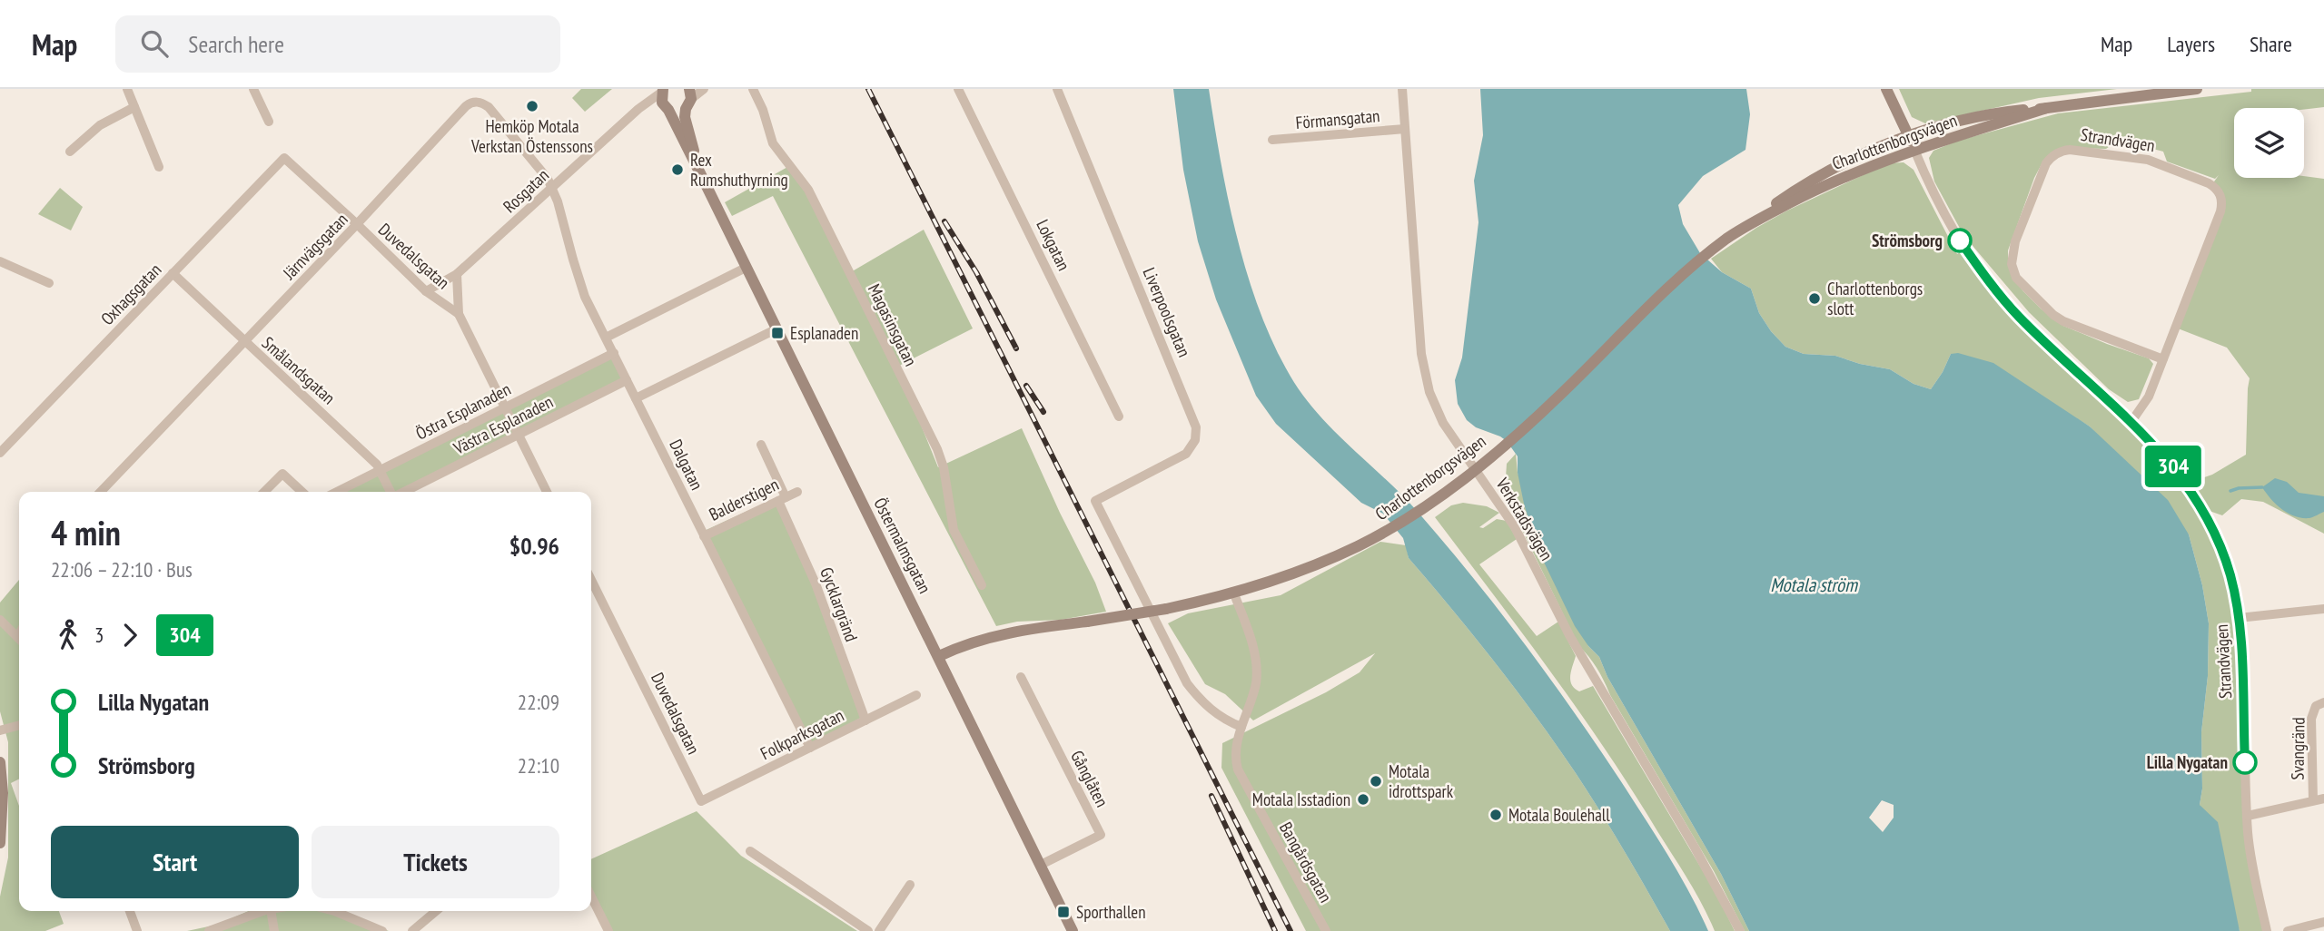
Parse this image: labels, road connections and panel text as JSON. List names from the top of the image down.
{
  "streets": {
    "main road": ["Strandvägen", "Charlottenborgsvägen", "Östermalmsgatan"],
    "street": [
      "Förmansgatan",
      "Rosgatan",
      "Lokgatan",
      "Järnvägsgatan",
      "Duvedalsgatan",
      "Oxhagsgatan",
      "Liverpoolsgatan",
      "Magasinsgatan",
      "Smålandsgatan",
      "Östra Esplanaden",
      "Västra Esplanaden",
      "Dalgatan",
      "Balderstigen",
      "Verkstadsvägen",
      "Gycklargränd",
      "Folkparksgatan",
      "Svangränd",
      "Gånglåten",
      "Bangårdsgatan"
    ]
  },
  "crossings": [
    ["Förmansgatan", "Verkstadsvägen"],
    ["Strandvägen", "Charlottenborgsvägen"],
    ["Charlottenborgsvägen", "Verkstadsvägen"],
    ["Charlottenborgsvägen", "Östermalmsgatan"],
    ["Charlottenborgsvägen", "Bangårdsgatan"],
    ["Rosgatan", "Järnvägsgatan"],
    ["Rosgatan", "Duvedalsgatan"],
    ["Rosgatan", "Dalgatan"],
    ["Rosgatan", "Östermalmsgatan"],
    ["Järnvägsgatan", "Duvedalsgatan"],
    ["Järnvägsgatan", "Smålandsgatan"],
    ["Järnvägsgatan", "Dalgatan"],
    ["Duvedalsgatan", "Oxhagsgatan"],
    ["Duvedalsgatan", "Folkparksgatan"],
    ["Oxhagsgatan", "Smålandsgatan"],
    ["Liverpoolsgatan", "Bangårdsgatan"],
    ["Smålandsgatan", "Östra Esplanaden"],
    ["Östra Esplanaden", "Dalgatan"],
    ["Västra Esplanaden", "Dalgatan"],
    ["Dalgatan", "Balderstigen"],
    ["Dalgatan", "Folkparksgatan"],
    ["Balderstigen", "Gycklargränd"],
    ["Östermalmsgatan", "Gånglåten"],
    ["Gycklargränd", "Folkparksgatan"]
  ],
  "water": ["Motala ström"],
  "places": {
    "other": [
      "Hemköp Motala Verkstan Östenssons",
      "Rex Rumshuthyrning",
      "Strömsborg",
      "Charlottenborgs slott",
      "Lilla Nygatan",
      "Motala idrottspark",
      "Motala Isstadion",
      "Motala Boulehall"
    ],
    "transit": ["Esplanaden", "Sporthallen"]
  },
  "lines": ["bus line 304"],
  "page": {
    "header": "Map",
    "search": "Search here",
    "nav": ["Map", "Layers", "Share"],
    "on_map": "304",
    "heading": ["4 min", "22:06 – 22:10 · Bus", "$0.96"],
    "legs": ["3", "304"],
    "list": [
      {
        "name": "Lilla Nygatan",
        "value": "22:09"
      },
      {
        "name": "Strömsborg",
        "value": "22:10"
      }
    ],
    "buttons": ["Start", "Tickets"]
  }
}
